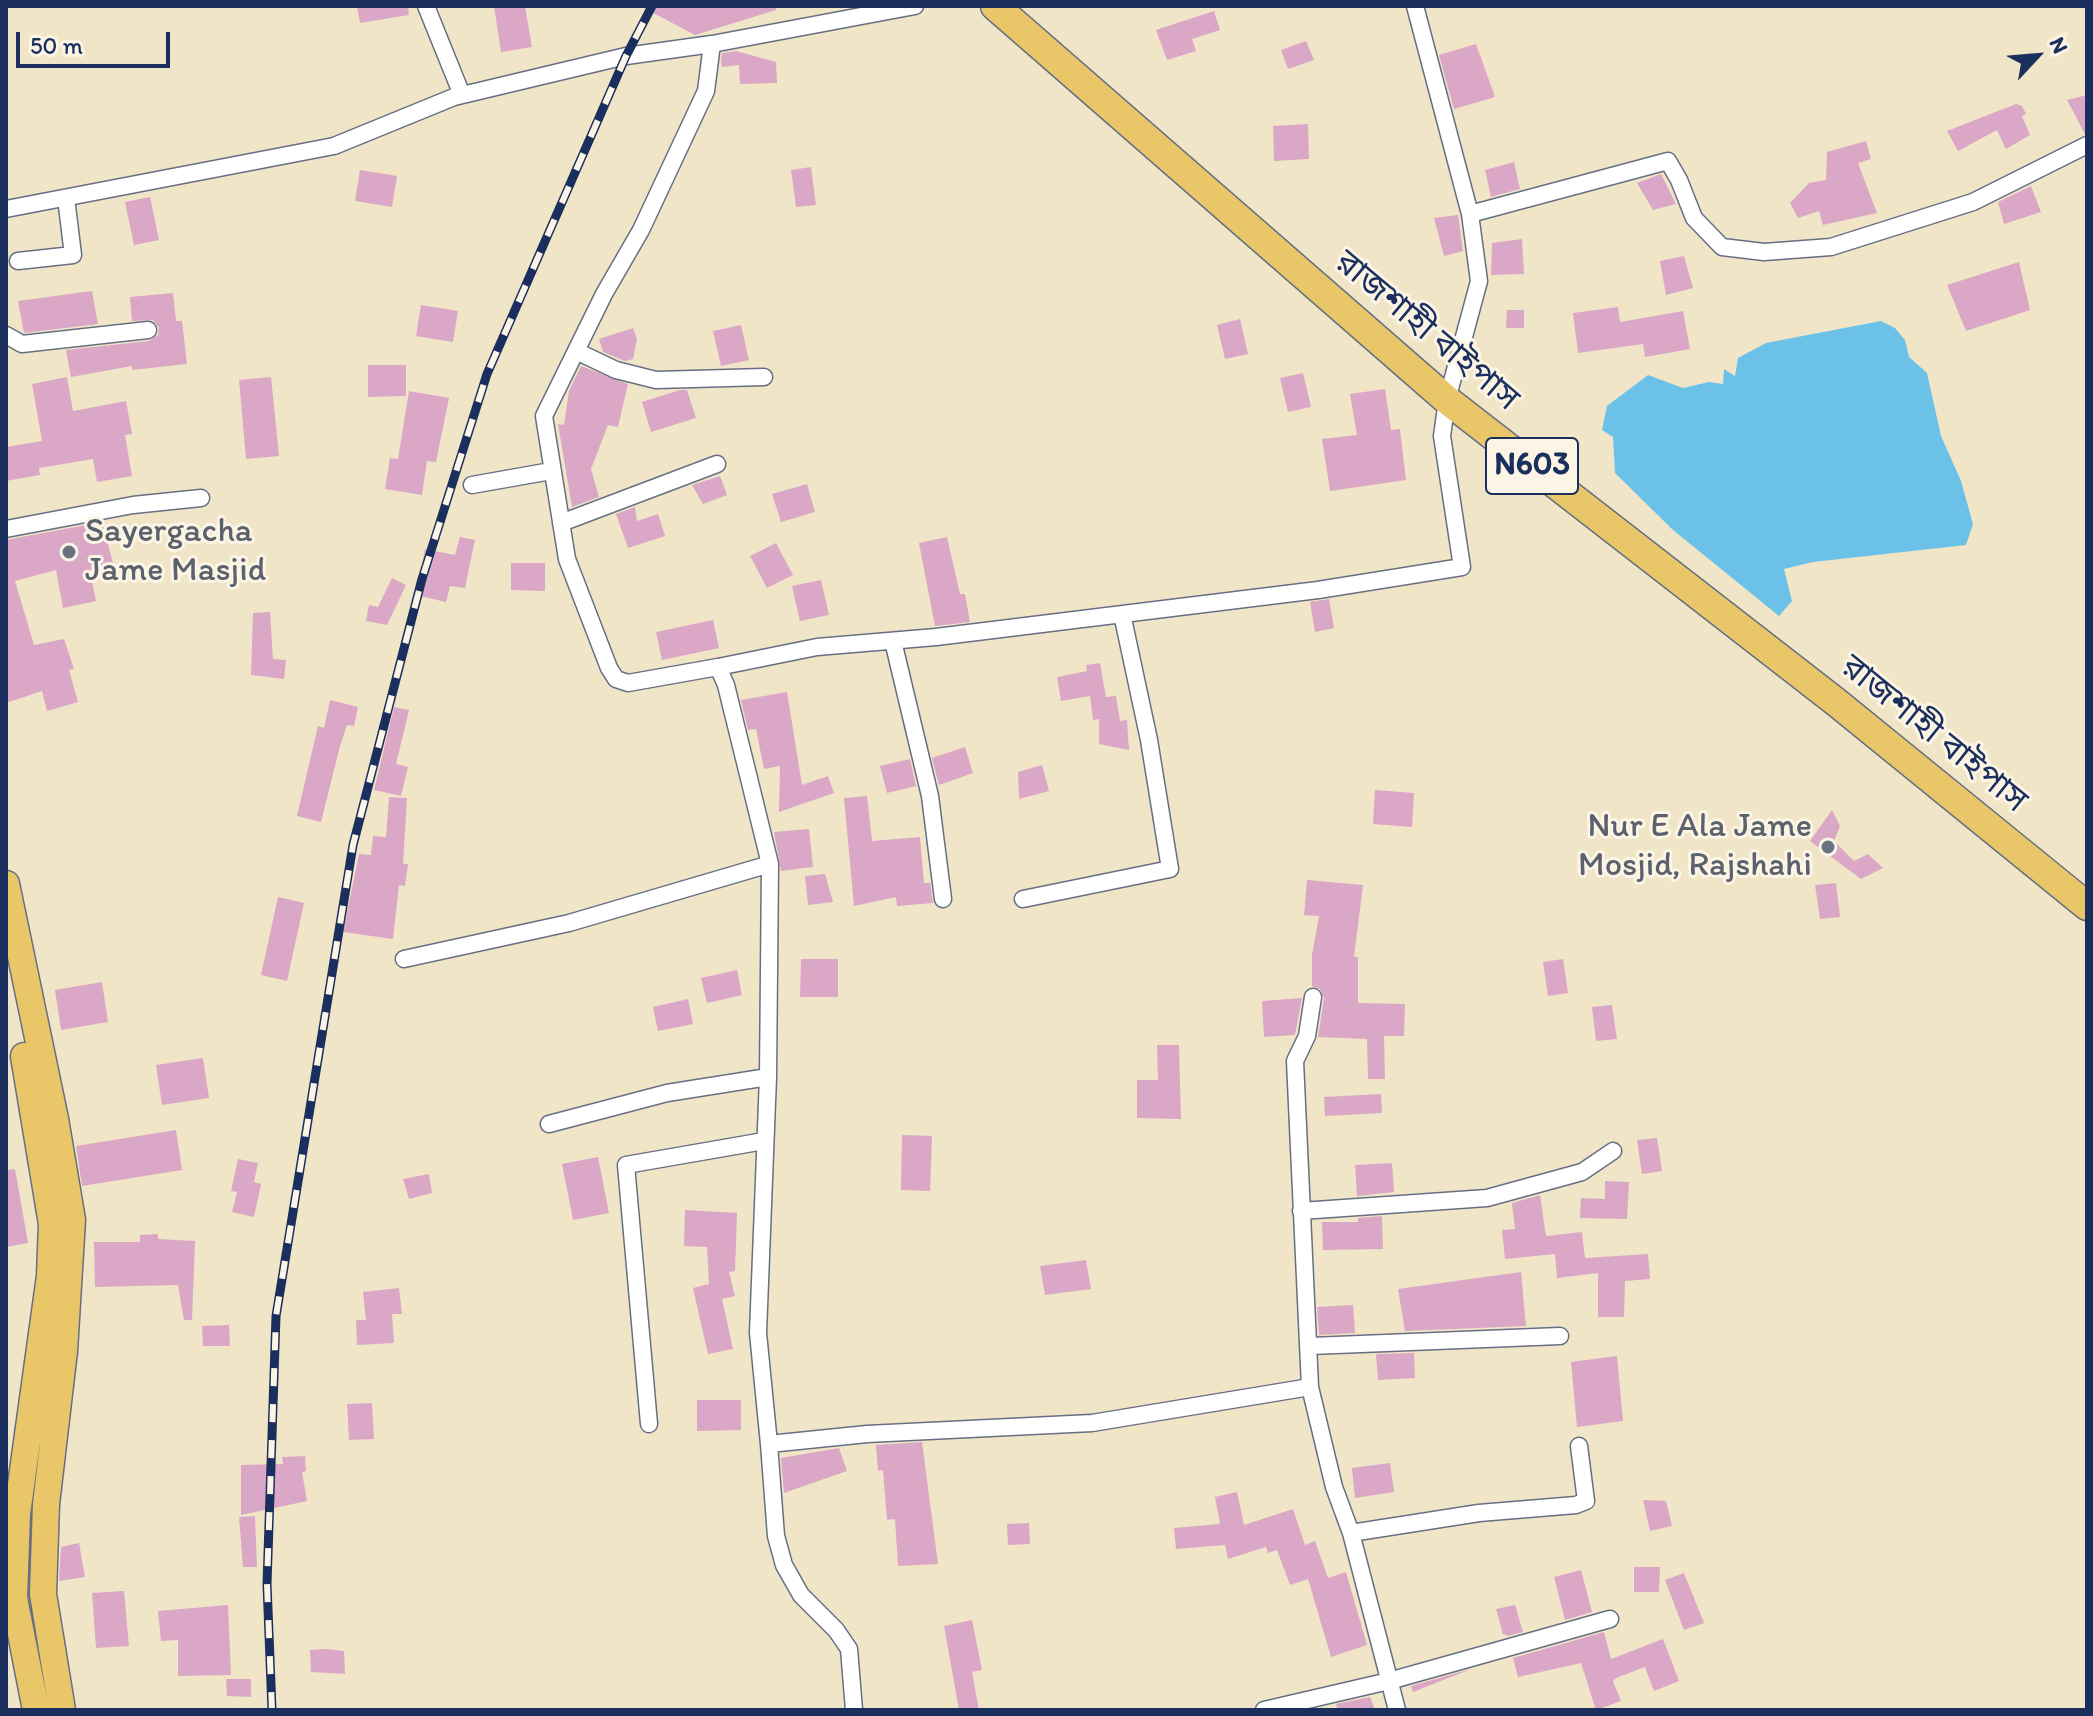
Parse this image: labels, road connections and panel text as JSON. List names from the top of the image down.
{
  "streets": {
    "highway": ["রাজশাহী বাইপাস", "N603"]
  },
  "places": ["Sayergacha Jame Masjid", "Nur E Ala Jame Mosjid, Rajshahi"],
  "scale_bar": "50 m",
  "north": "top right"
}
